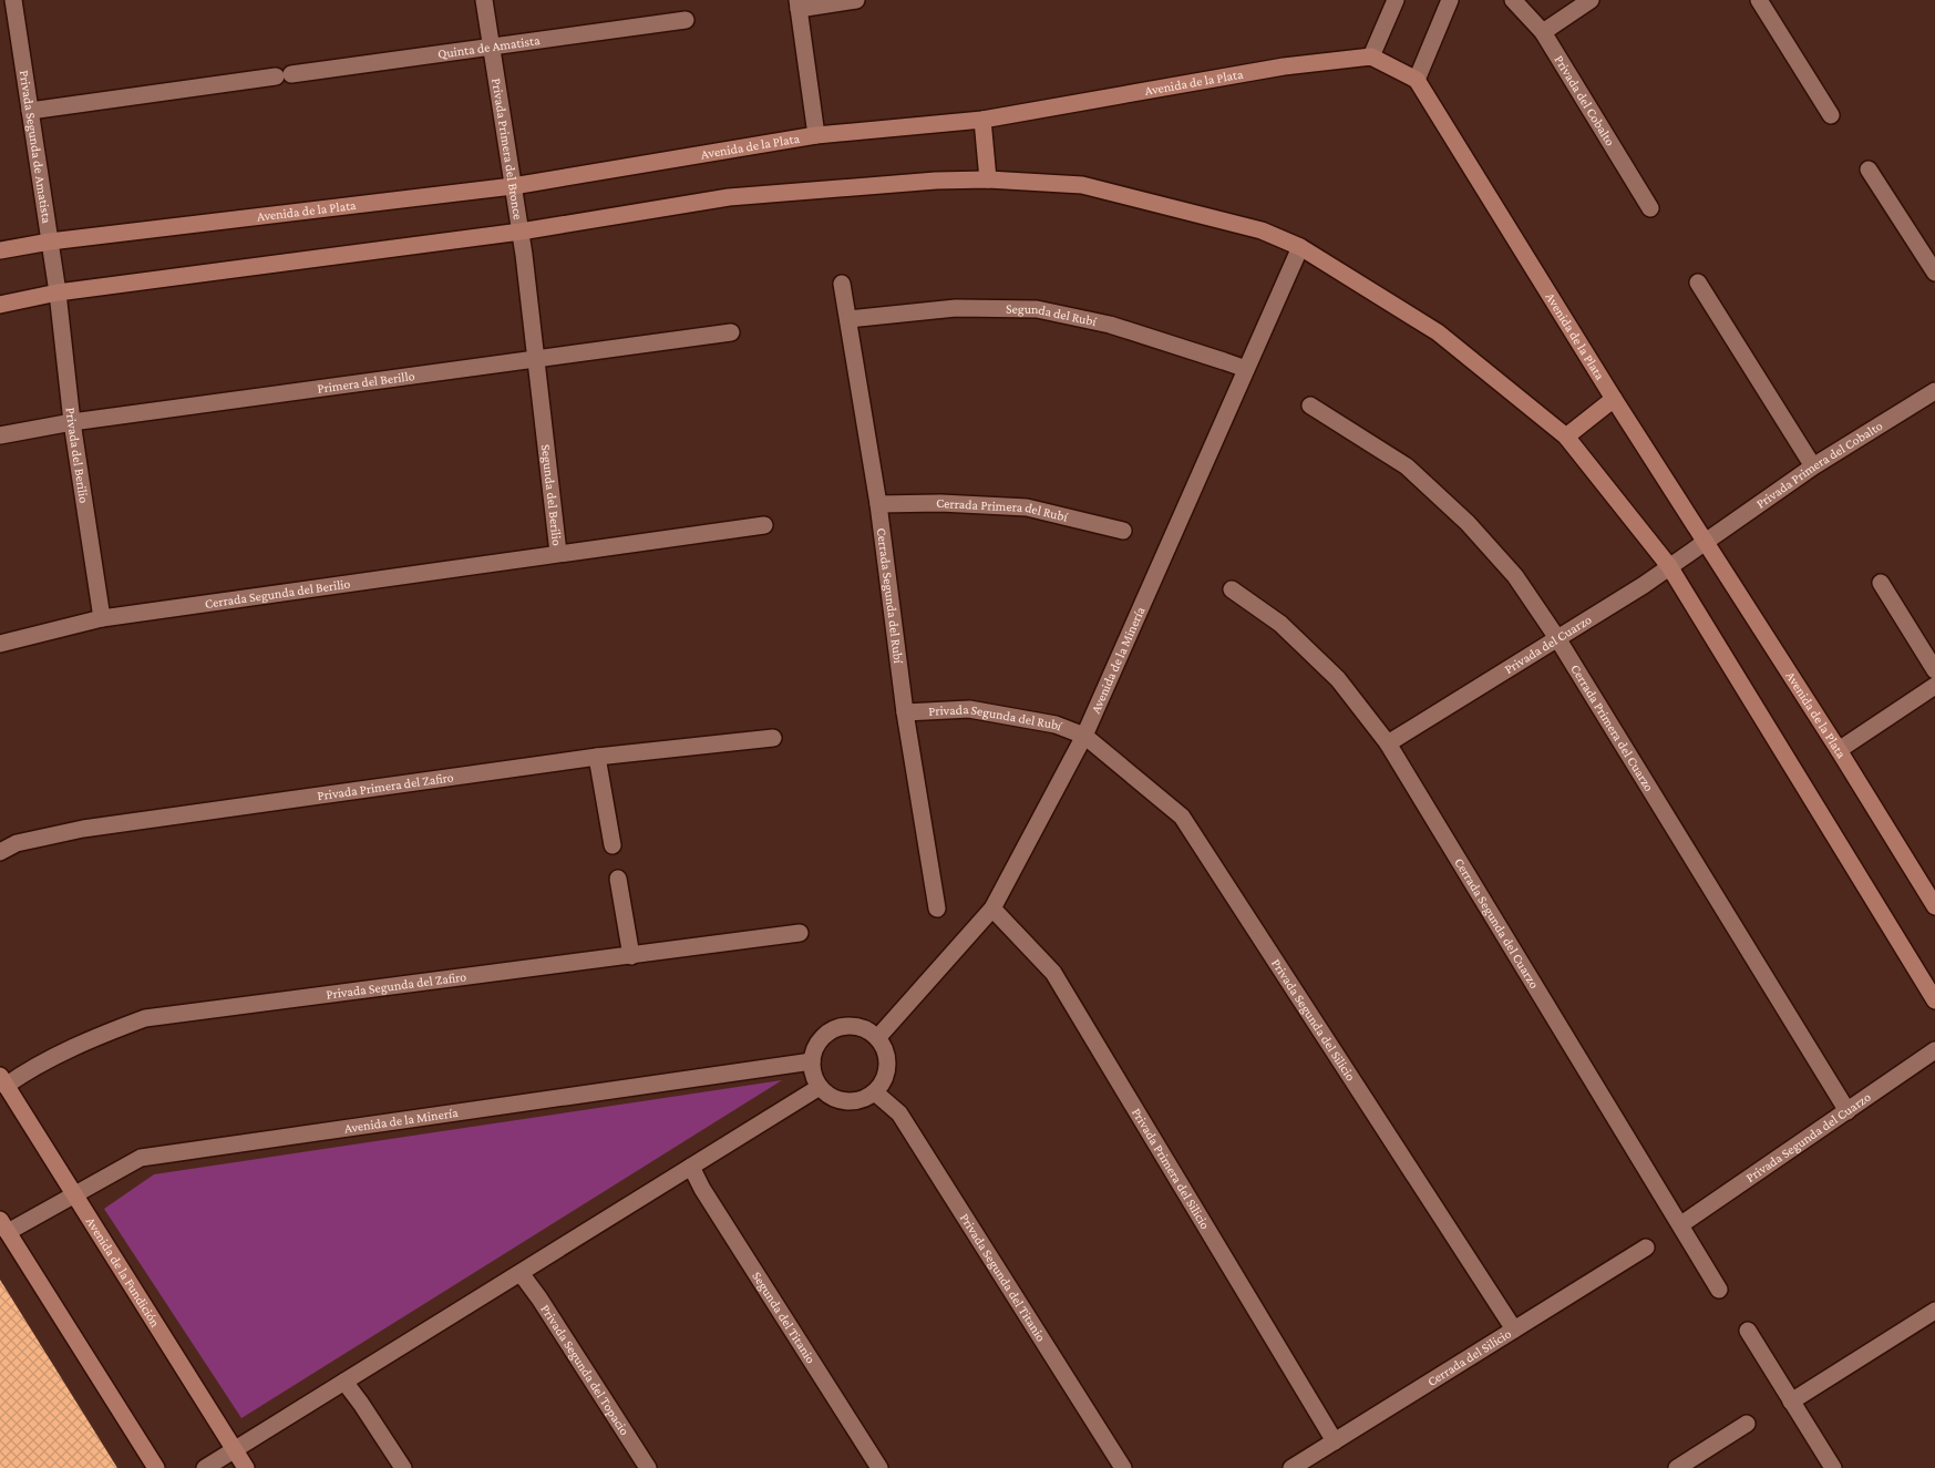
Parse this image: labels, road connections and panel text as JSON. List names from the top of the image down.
{
  "streets": {
    "street": [
      "Quinta de Amatista",
      "Avenida de la Plata",
      "Privada del Cobalto",
      "Privada Segunda de Amatista",
      "Privada Primera del Bronce",
      "Segunda del Rubí",
      "Primera del Berillo",
      "Privada del Berilio",
      "Privada Primera del Cobalto",
      "Segunda del Berilio",
      "Cerrada Primera del Rubí",
      "Cerrada Segunda del Berilio",
      "Cerrada Segunda del Rubí",
      "Privada del Cuarzo",
      "Avenida de la Minería",
      "Privada Segunda del Rubí",
      "Cerrada Primera del Cuarzo",
      "Privada Primera del Zafiro",
      "Cerrada Segunda del Cuarzo",
      "Privada Segunda del Zafiro",
      "Privada Segunda del Silicio",
      "Privada Segunda del Cuarzo",
      "Privada Primera del Silicio",
      "Avenida de la Fundición",
      "Privada Segunda del Titanio",
      "Segunda del Titanio",
      "Cerrada del Silicio",
      "Privada Segunda del Topacio"
    ]
  },
  "crossings": [
    ["Quinta de Amatista", "Privada Segunda de Amatista"],
    ["Quinta de Amatista", "Privada Primera del Bronce"],
    ["Avenida de la Plata", "Privada Segunda de Amatista"],
    ["Avenida de la Plata", "Privada Primera del Bronce"],
    ["Avenida de la Plata", "Privada Primera del Cobalto"],
    ["Avenida de la Plata", "Privada del Cuarzo"],
    ["Privada Segunda de Amatista", "Privada del Berilio"],
    ["Privada Primera del Bronce", "Segunda del Berilio"],
    ["Segunda del Rubí", "Cerrada Segunda del Rubí"],
    ["Segunda del Rubí", "Avenida de la Minería"],
    ["Primera del Berillo", "Privada del Berilio"],
    ["Primera del Berillo", "Segunda del Berilio"],
    ["Privada del Berilio", "Cerrada Segunda del Berilio"],
    ["Privada Primera del Cobalto", "Privada del Cuarzo"],
    ["Segunda del Berilio", "Cerrada Segunda del Berilio"],
    ["Cerrada Primera del Rubí", "Cerrada Segunda del Rubí"],
    ["Cerrada Segunda del Rubí", "Privada Segunda del Rubí"],
    ["Privada del Cuarzo", "Cerrada Primera del Cuarzo"],
    ["Privada del Cuarzo", "Cerrada Segunda del Cuarzo"],
    ["Avenida de la Minería", "Privada Segunda del Rubí"],
    ["Avenida de la Minería", "Privada Segunda del Silicio"],
    ["Avenida de la Minería", "Privada Primera del Silicio"],
    ["Avenida de la Minería", "Avenida de la Fundición"],
    ["Avenida de la Minería", "Privada Segunda del Titanio"],
    ["Privada Segunda del Rubí", "Privada Segunda del Silicio"],
    ["Cerrada Primera del Cuarzo", "Privada Segunda del Cuarzo"],
    ["Cerrada Segunda del Cuarzo", "Privada Segunda del Cuarzo"],
    ["Privada Segunda del Zafiro", "Avenida de la Fundición"],
    ["Privada Segunda del Silicio", "Cerrada del Silicio"],
    ["Privada Primera del Silicio", "Cerrada del Silicio"]
  ]
}
